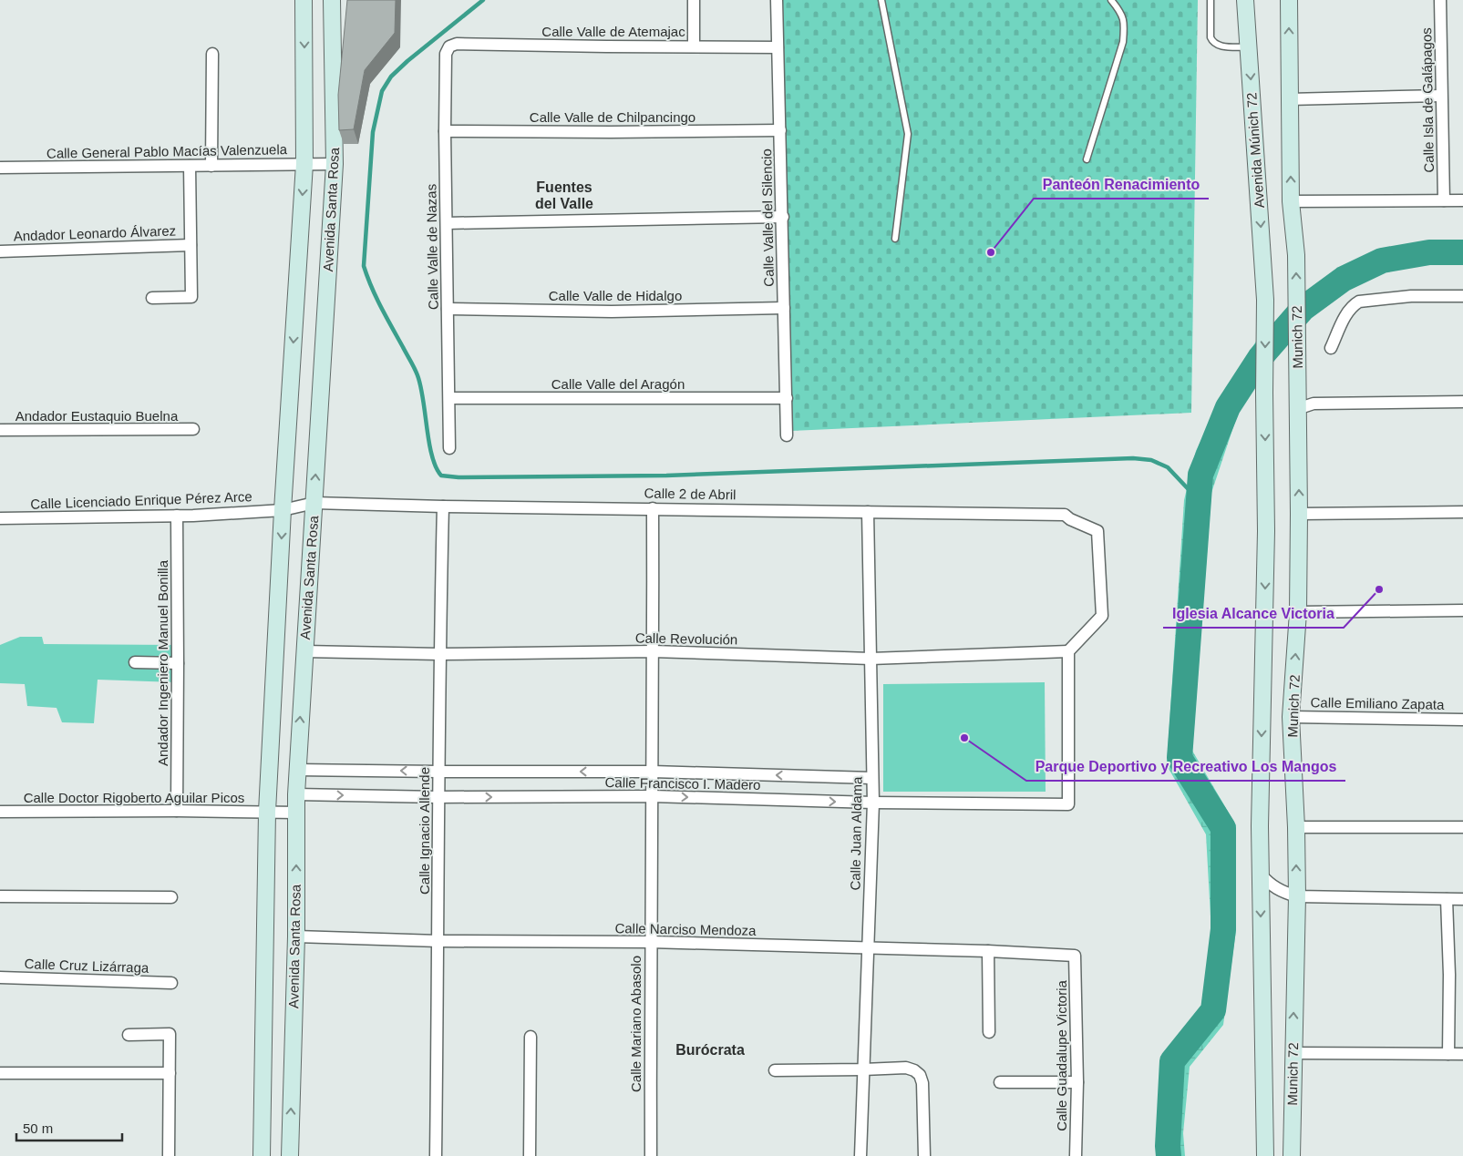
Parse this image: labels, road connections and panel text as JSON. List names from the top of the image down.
{
  "streets": {
    "main road": ["Avenida Múnich 72", "Avenida Santa Rosa", "Munich 72"],
    "street": [
      "Calle Valle de Atemajac",
      "Calle Isla de Galápagos",
      "Calle Valle de Chilpancingo",
      "Calle General Pablo Macías Valenzuela",
      "Calle Valle del Silencio",
      "Andador Leonardo Álvarez",
      "Calle Valle de Nazas",
      "Calle Valle de Hidalgo",
      "Calle Valle del Aragón",
      "Andador Eustaquio Buelna",
      "Calle 2 de Abril",
      "Calle Licenciado Enrique Pérez Arce",
      "Calle Revolución",
      "Andador Ingeniero Manuel Bonilla",
      "Calle Emiliano Zapata",
      "Calle Francisco I. Madero",
      "Calle Doctor Rigoberto Aguilar Picos",
      "Calle Ignacio Allende",
      "Calle Juan Aldama",
      "Calle Narciso Mendoza",
      "Calle Cruz Lizárraga",
      "Calle Mariano Abasolo",
      "Calle Guadalupe Victoria"
    ]
  },
  "crossings": [
    ["Calle Valle de Atemajac", "Calle Valle del Silencio"],
    ["Calle Valle de Atemajac", "Calle Valle de Nazas"],
    ["Calle Valle de Chilpancingo", "Calle Valle del Silencio"],
    ["Calle Valle de Chilpancingo", "Calle Valle de Nazas"],
    ["Avenida Múnich 72", "Munich 72"],
    ["Calle General Pablo Macías Valenzuela", "Avenida Santa Rosa"],
    ["Avenida Santa Rosa", "Calle 2 de Abril"],
    ["Avenida Santa Rosa", "Calle Licenciado Enrique Pérez Arce"],
    ["Avenida Santa Rosa", "Calle Revolución"],
    ["Avenida Santa Rosa", "Calle Francisco I. Madero"],
    ["Avenida Santa Rosa", "Calle Doctor Rigoberto Aguilar Picos"],
    ["Avenida Santa Rosa", "Calle Narciso Mendoza"],
    ["Calle Valle del Silencio", "Calle Valle de Hidalgo"],
    ["Calle Valle del Silencio", "Calle Valle del Aragón"],
    ["Calle Valle de Nazas", "Calle Valle de Hidalgo"],
    ["Calle Valle de Nazas", "Calle Valle del Aragón"],
    ["Munich 72", "Calle Emiliano Zapata"],
    ["Calle 2 de Abril", "Calle Licenciado Enrique Pérez Arce"],
    ["Calle 2 de Abril", "Calle Revolución"],
    ["Calle 2 de Abril", "Calle Francisco I. Madero"],
    ["Calle 2 de Abril", "Calle Ignacio Allende"],
    ["Calle 2 de Abril", "Calle Juan Aldama"],
    ["Calle 2 de Abril", "Calle Mariano Abasolo"],
    ["Calle Licenciado Enrique Pérez Arce", "Andador Ingeniero Manuel Bonilla"],
    ["Calle Revolución", "Calle Francisco I. Madero"],
    ["Calle Revolución", "Calle Ignacio Allende"],
    ["Calle Revolución", "Calle Juan Aldama"],
    ["Calle Revolución", "Calle Mariano Abasolo"],
    ["Andador Ingeniero Manuel Bonilla", "Calle Doctor Rigoberto Aguilar Picos"],
    ["Calle Francisco I. Madero", "Calle Ignacio Allende"],
    ["Calle Francisco I. Madero", "Calle Juan Aldama"],
    ["Calle Francisco I. Madero", "Calle Mariano Abasolo"],
    ["Calle Ignacio Allende", "Calle Narciso Mendoza"],
    ["Calle Juan Aldama", "Calle Narciso Mendoza"],
    ["Calle Narciso Mendoza", "Calle Mariano Abasolo"],
    ["Calle Narciso Mendoza", "Calle Guadalupe Victoria"]
  ],
  "districts": ["Fuentes del Valle", "Burócrata"],
  "places": ["Panteón Renacimiento", "Iglesia Alcance Victoria", "Parque Deportivo y Recreativo Los Mangos"],
  "scale_bar": "50 m"
}
